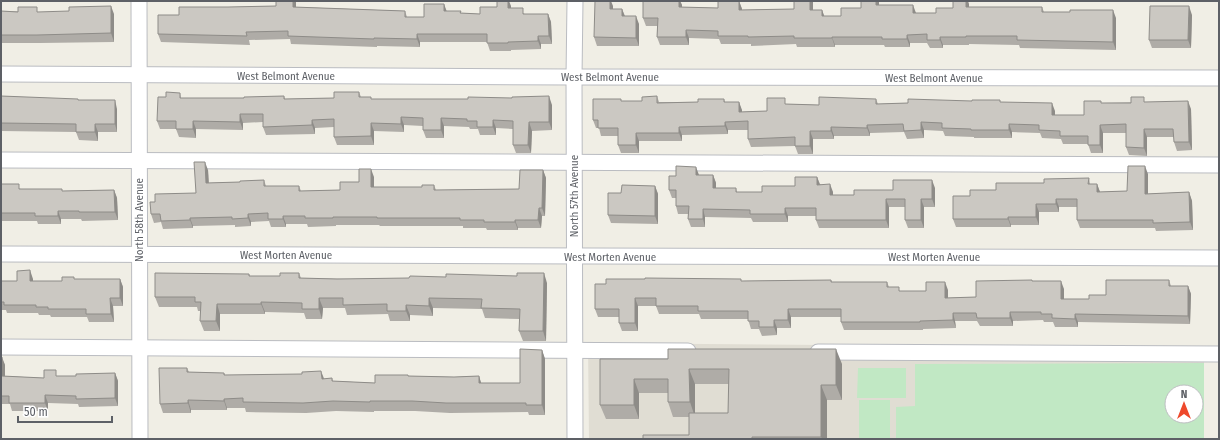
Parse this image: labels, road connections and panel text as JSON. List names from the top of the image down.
{
  "streets": {
    "street": [
      "West Belmont Avenue",
      "North 57th Avenue",
      "North 58th Avenue",
      "West Morten Avenue"
    ]
  },
  "crossings": [
    ["West Belmont Avenue", "North 57th Avenue"],
    ["West Belmont Avenue", "North 58th Avenue"],
    ["North 57th Avenue", "West Morten Avenue"],
    ["North 58th Avenue", "West Morten Avenue"]
  ],
  "scale_bar": "50 m",
  "north": "top"
}
